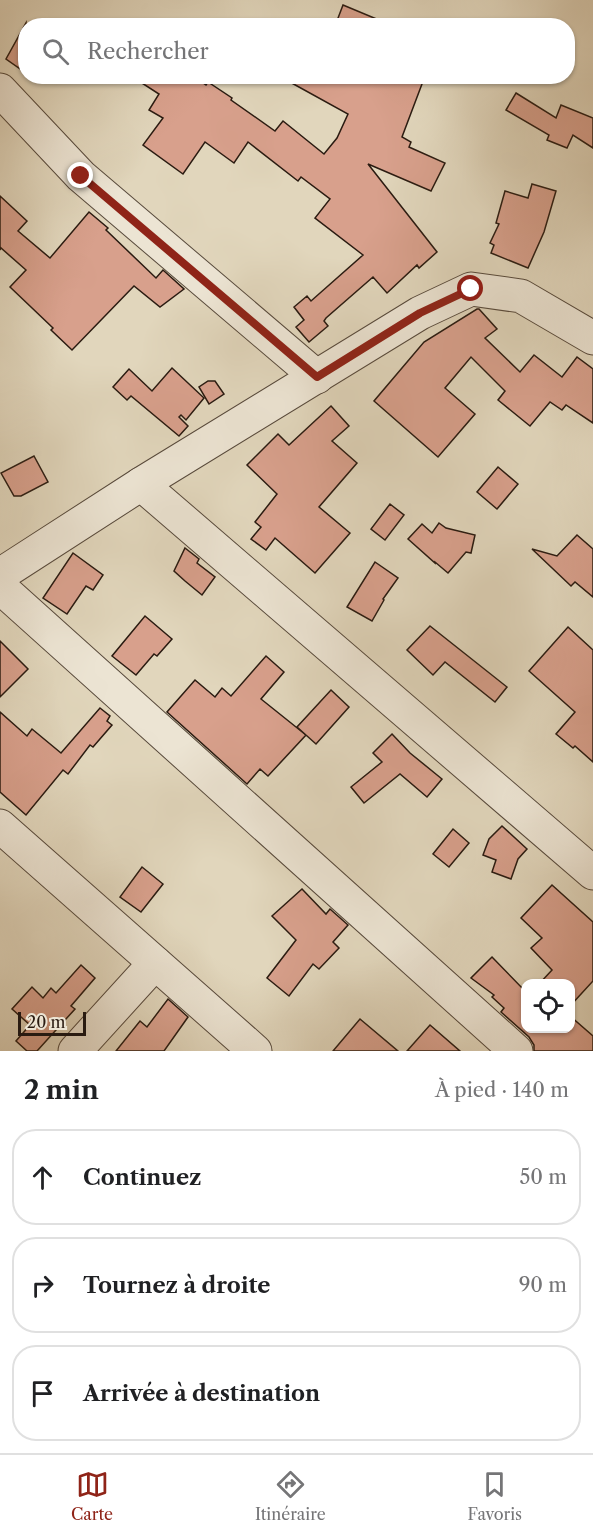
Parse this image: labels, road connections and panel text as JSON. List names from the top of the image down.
{
  "scale_bar": "20 m",
  "page": {
    "search": "Rechercher",
    "scale": "20 m",
    "heading": ["2 min", "À pied · 140 m"],
    "list": [
      ["Continuez", "50 m"],
      ["Tournez à droite", "90 m"],
      "Arrivée à destination"
    ],
    "nav": ["Carte", "Itinéraire", "Favoris"]
  }
}
